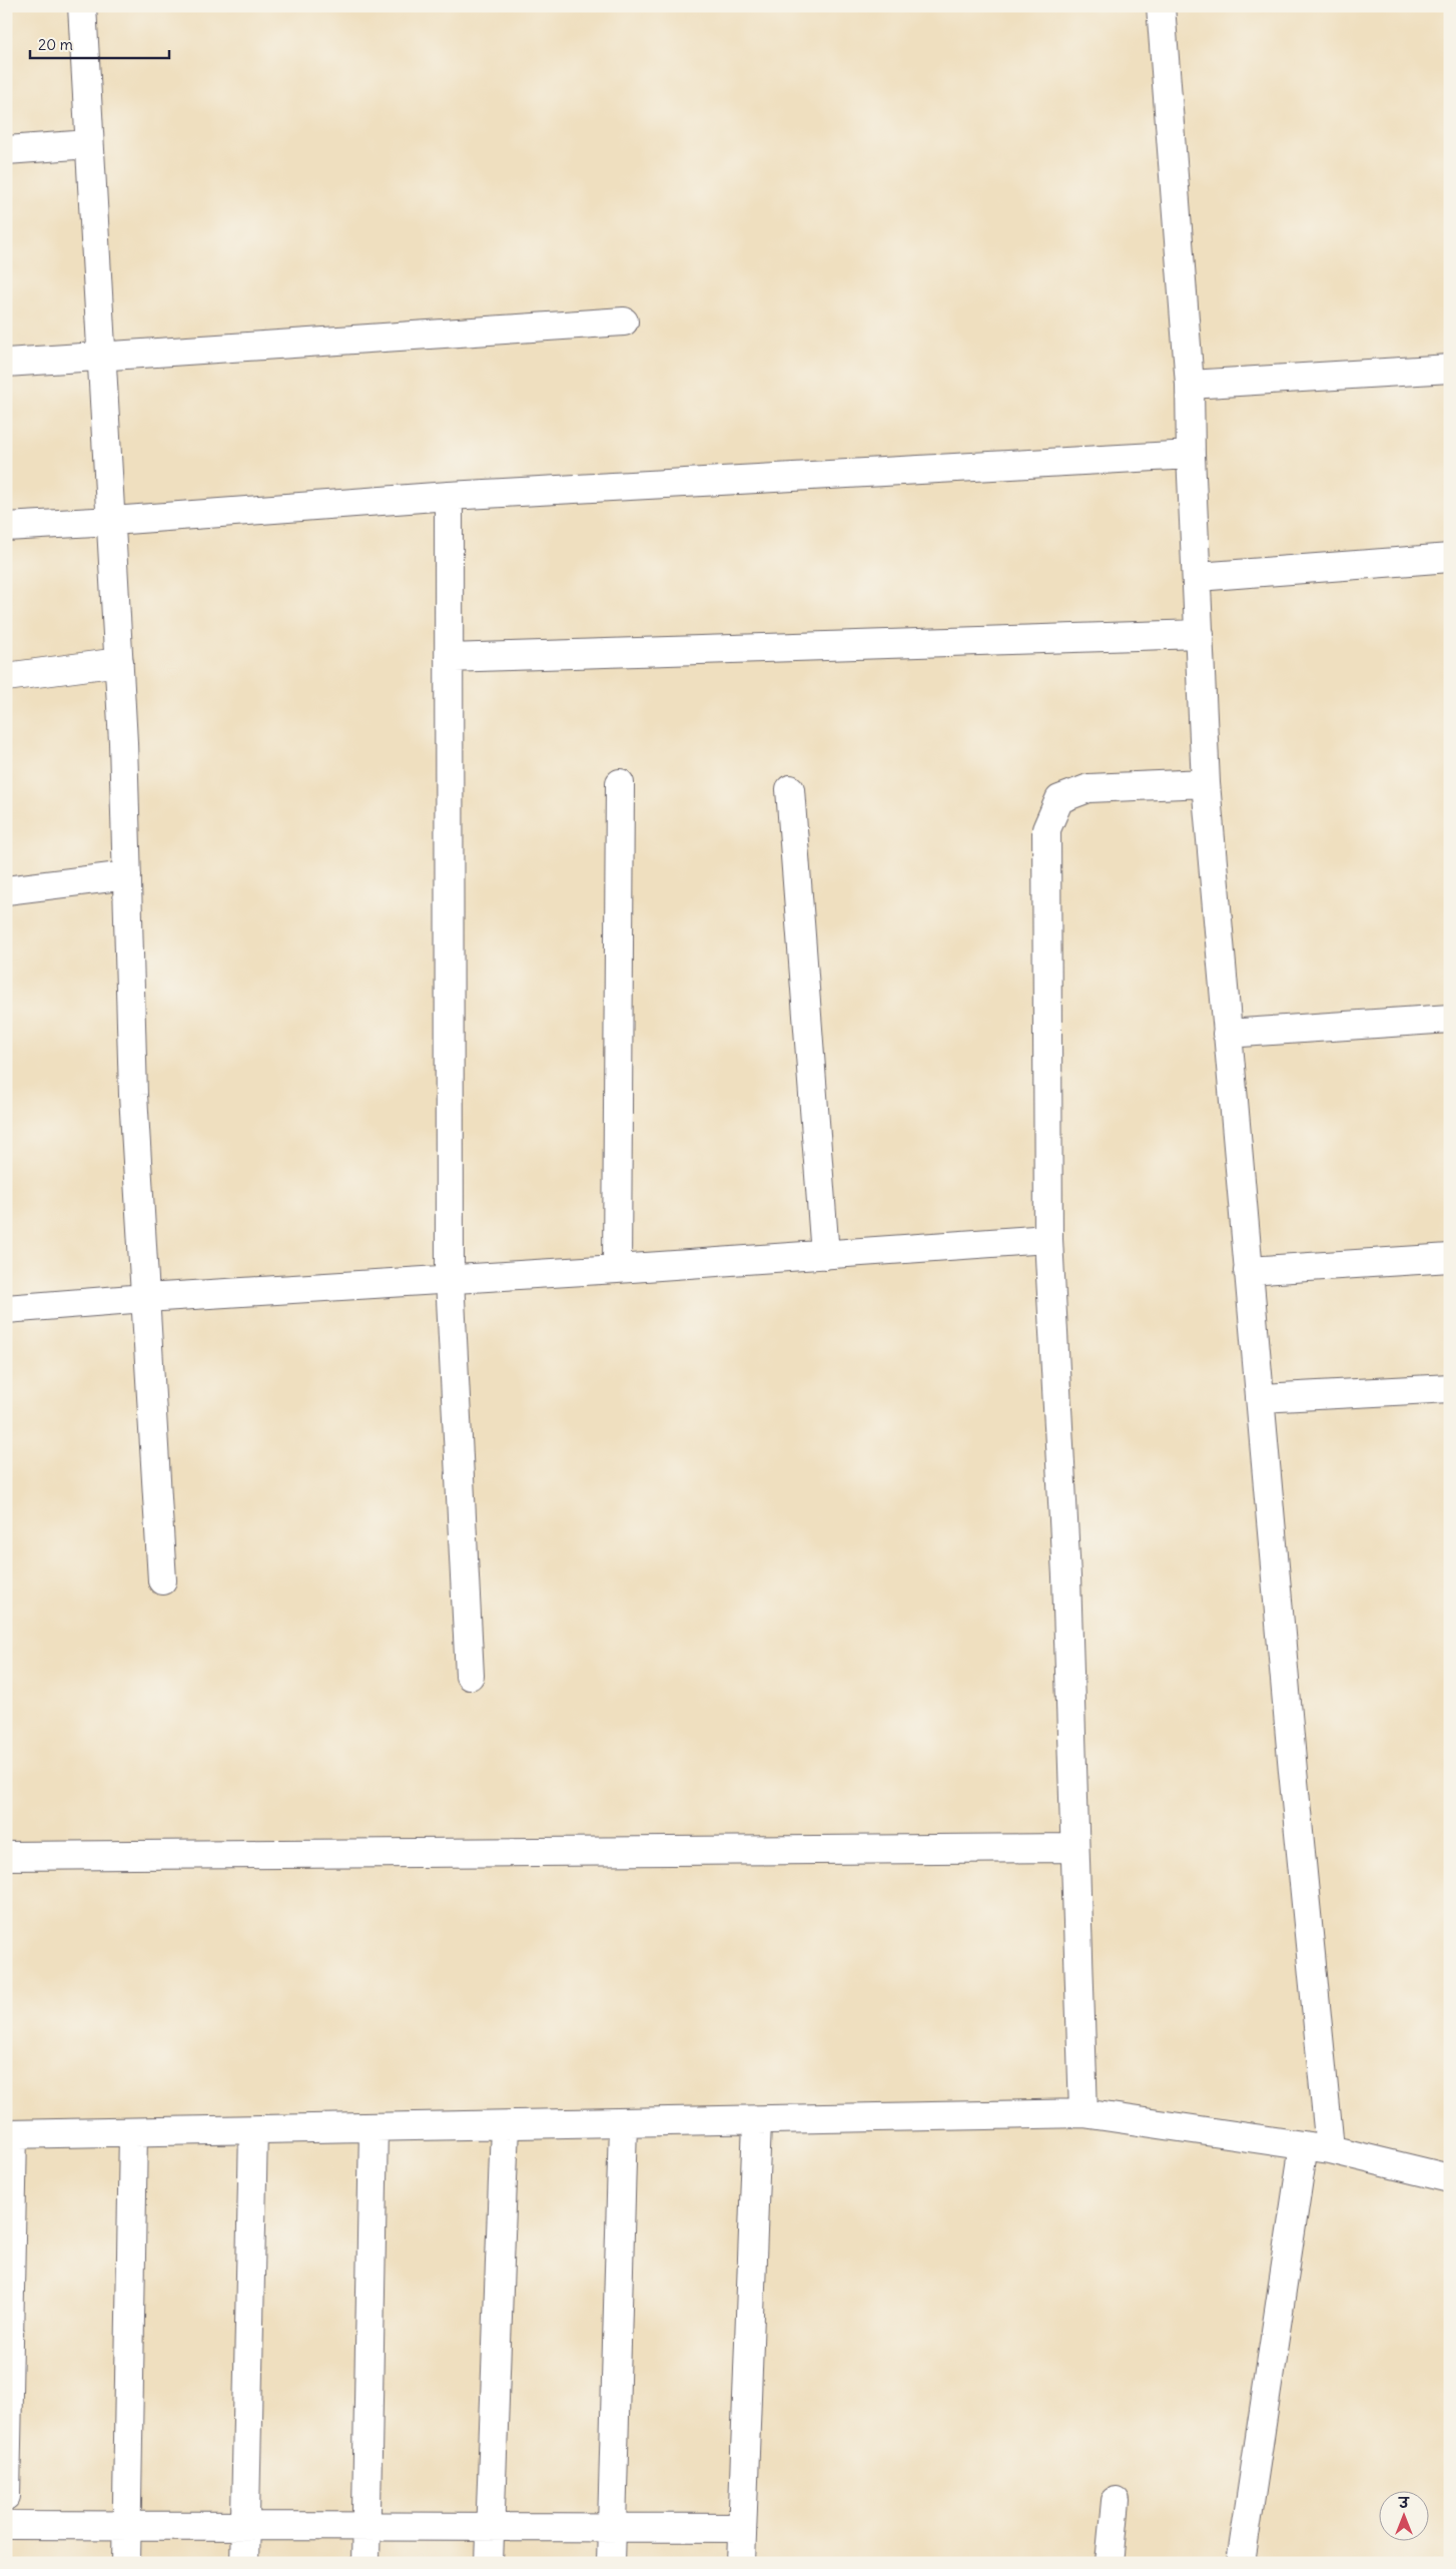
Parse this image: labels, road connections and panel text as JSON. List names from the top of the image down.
{
  "scale_bar": "20 m",
  "north": "top"
}
